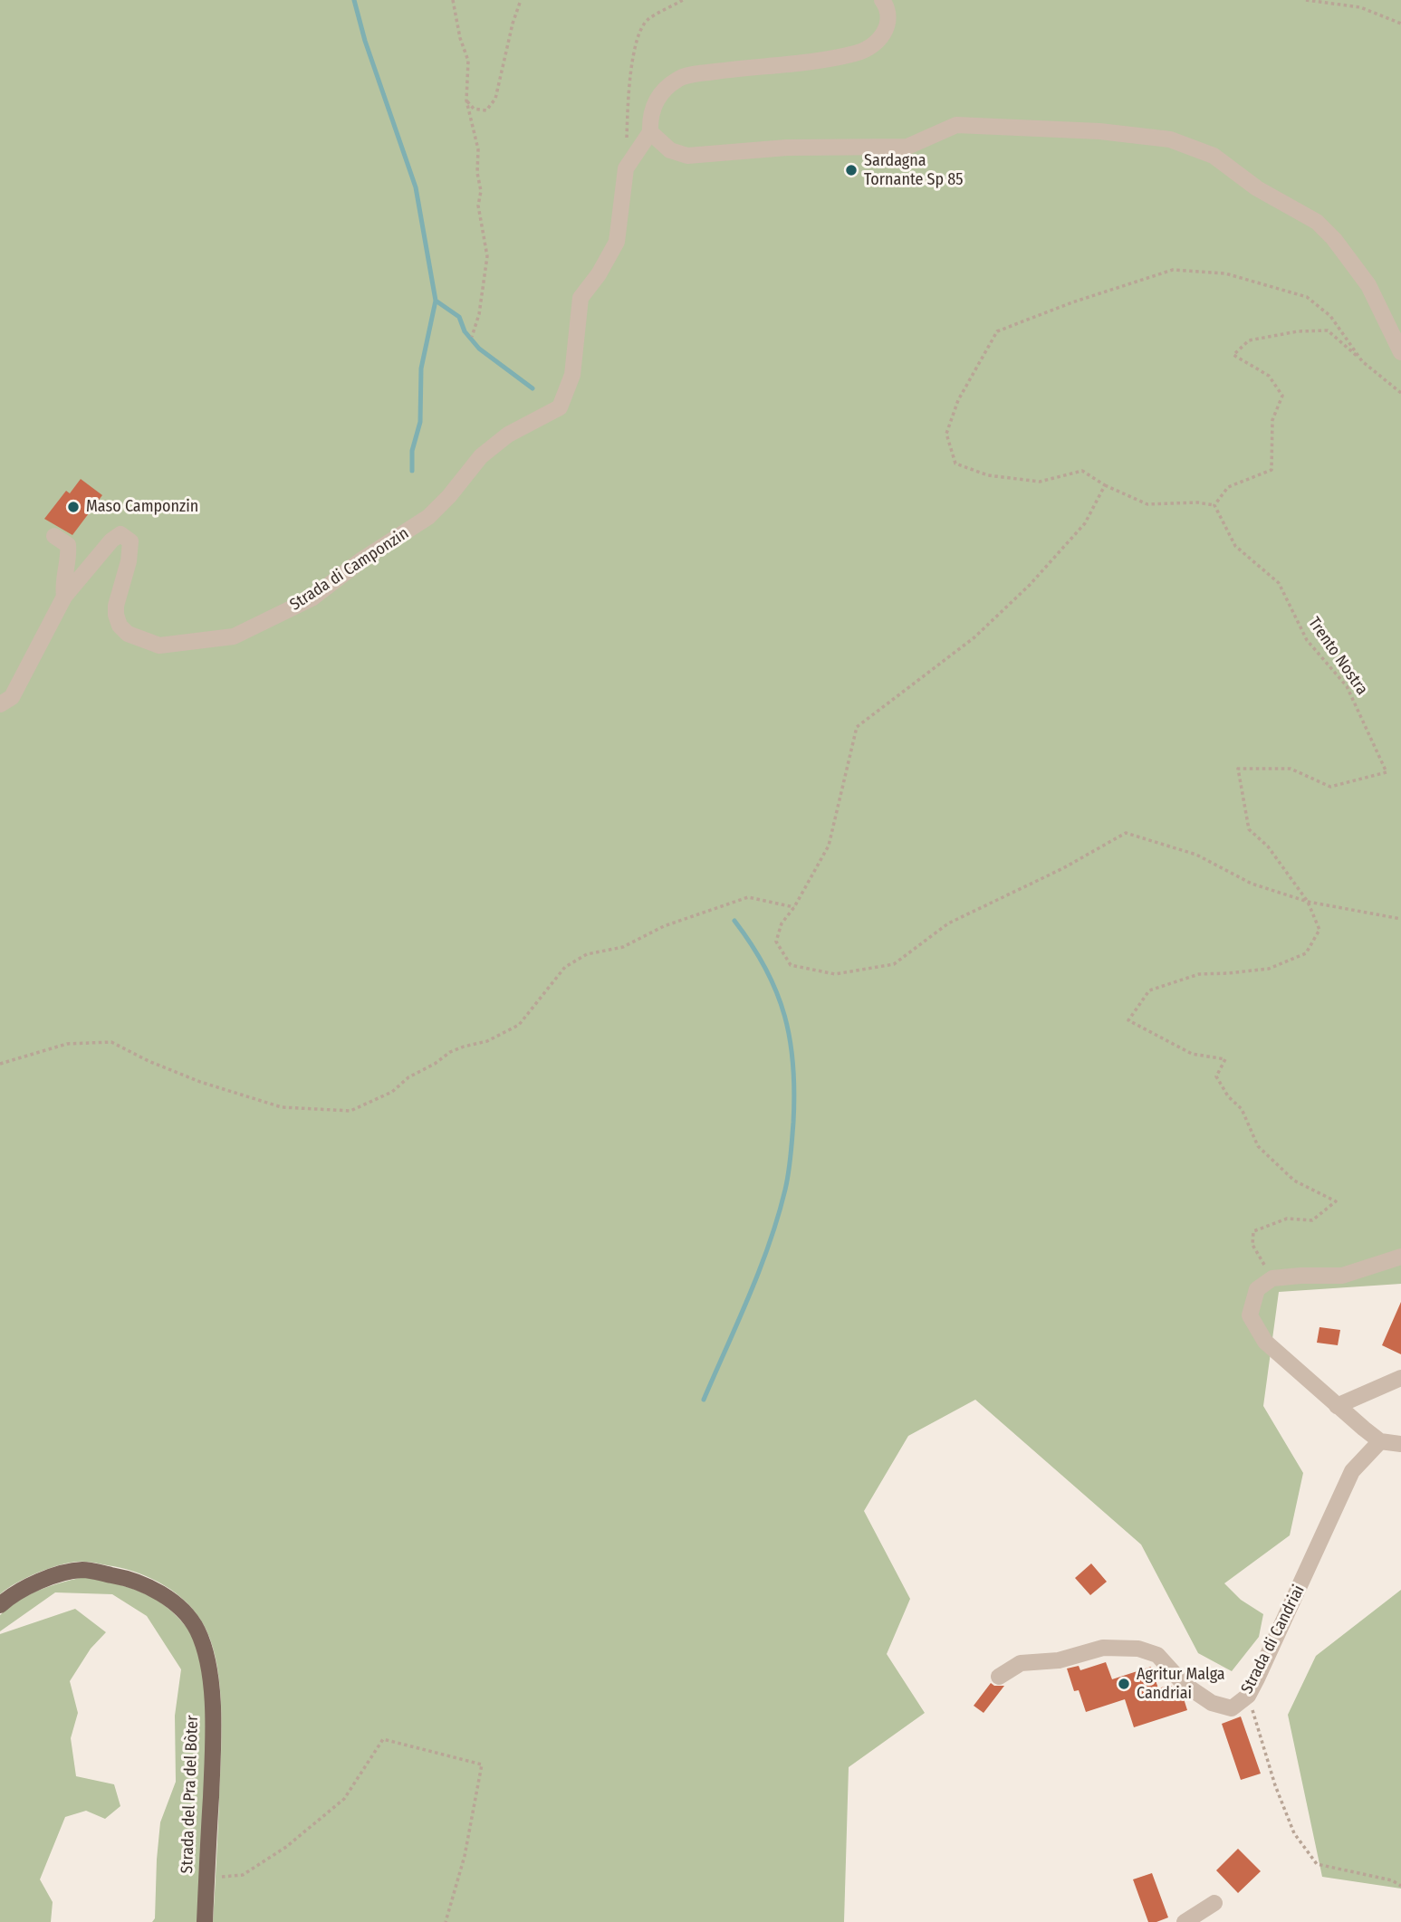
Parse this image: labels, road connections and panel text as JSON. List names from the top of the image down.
{
  "streets": {
    "main road": ["Strada del Pra del Bòter"],
    "street": ["Strada di Camponzin", "Strada di Candriai"],
    "path": ["Trento Nostra"]
  },
  "places": ["Sardagna Tornante Sp 85", "Maso Camponzin", "Agritur Malga Candriai"]
}
